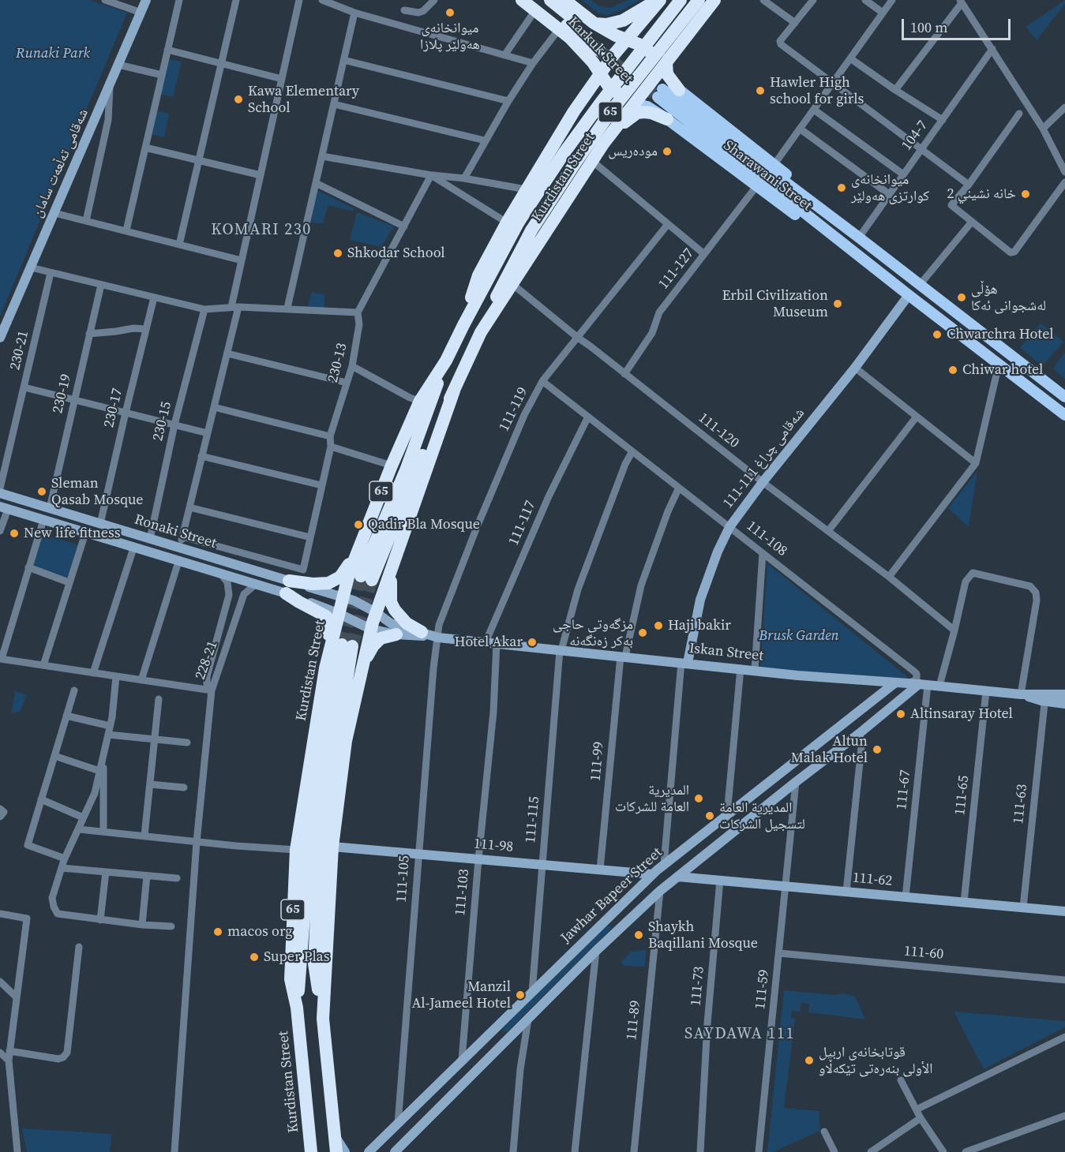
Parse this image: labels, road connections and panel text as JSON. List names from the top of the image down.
{
  "streets": {
    "highway": ["Karkuk Street", "65", "Kurdistan Street"],
    "main road": [
      "شەقامی تەڵعەت سامان",
      "Sharawani Street",
      "شەقامی چراغ 111-111",
      "Ronaki Street",
      "Iskan Street",
      "111-98",
      "111-62",
      "Jawhar Bapeer Street"
    ],
    "street": [
      "104-7",
      "111-127",
      "230-21",
      "230-13",
      "230-19",
      "230-17",
      "111-119",
      "230-15",
      "111-120",
      "111-117",
      "111-108",
      "228-21",
      "111-99",
      "111-67",
      "111-65",
      "111-63",
      "111-115",
      "111-105",
      "111-103",
      "111-60",
      "111-73",
      "111-59",
      "111-89"
    ]
  },
  "crossings": [
    ["Karkuk Street", "Sharawani Street"],
    ["Karkuk Street", "Kurdistan Street"],
    ["104-7", "Sharawani Street"],
    ["Sharawani Street", "Kurdistan Street"],
    ["Sharawani Street", "111-127"],
    ["Sharawani Street", "شەقامی چراغ 111-111"],
    ["Kurdistan Street", "111-120"],
    ["Kurdistan Street", "Iskan Street"],
    ["Kurdistan Street", "111-98"],
    ["111-127", "111-120"],
    ["230-19", "Ronaki Street"],
    ["230-17", "Ronaki Street"],
    ["111-119", "111-120"],
    ["111-119", "111-108"],
    ["111-119", "Iskan Street"],
    ["111-119", "111-105"],
    ["230-15", "Ronaki Street"],
    ["111-120", "شەقامی چراغ 111-111"],
    ["شەقامی چراغ 111-111", "111-108"],
    ["شەقامی چراغ 111-111", "Iskan Street"],
    ["111-117", "111-108"],
    ["111-117", "Iskan Street"],
    ["Ronaki Street", "Iskan Street"],
    ["Ronaki Street", "228-21"],
    ["111-108", "Iskan Street"],
    ["111-108", "111-99"],
    ["111-108", "111-67"],
    ["111-108", "111-115"],
    ["111-108", "Jawhar Bapeer Street"],
    ["Iskan Street", "111-99"],
    ["Iskan Street", "111-67"],
    ["Iskan Street", "111-65"],
    ["Iskan Street", "111-115"],
    ["Iskan Street", "111-105"],
    ["Iskan Street", "111-103"],
    ["Iskan Street", "Jawhar Bapeer Street"],
    ["111-99", "111-98"],
    ["111-67", "111-62"],
    ["111-67", "Jawhar Bapeer Street"],
    ["111-65", "111-62"],
    ["111-63", "111-62"],
    ["111-115", "111-98"],
    ["111-115", "Jawhar Bapeer Street"],
    ["111-98", "111-105"],
    ["111-98", "111-103"],
    ["111-98", "Jawhar Bapeer Street"],
    ["111-105", "Jawhar Bapeer Street"],
    ["111-62", "Jawhar Bapeer Street"],
    ["111-62", "111-73"],
    ["111-62", "111-59"],
    ["111-103", "Jawhar Bapeer Street"],
    ["Jawhar Bapeer Street", "111-59"],
    ["Jawhar Bapeer Street", "111-89"],
    ["111-60", "111-59"]
  ],
  "districts": ["KOMARI 230", "SAYDAWA 111"],
  "parks": ["Runaki Park", "Brusk Garden"],
  "places": [
    "میوانخانەی هەولێر پلازا",
    "Hawler High school for girls",
    "Kawa Elementary School",
    "مودەریس",
    "میوانخانەی کوارتزی هەولێر",
    "خانه نشيني 2",
    "Shkodar School",
    "هۆڵی لەشجوانی ئەکا",
    "Erbil Civilization Museum",
    "Chwarchra Hotel",
    "Chiwar hotel",
    "Sleman Qasab Mosque",
    "Qadir Bla Mosque",
    "New life fitness",
    "Haji bakir",
    "مزگەوتی حاجی بەکر زەنگەنە",
    "Hotel Akar",
    "Altinsaray Hotel",
    "Altun Malak Hotel",
    "المديرية العامة للشركات",
    "المديرية العامة لتسجيل الشركات",
    "macos org",
    "Shaykh Baqillani Mosque",
    "Super Plas",
    "Manzil Al-Jameel Hotel",
    "قوتابخانەى اربيل الأولى بنەرەتی تێکەڵاو"
  ],
  "scale_bar": "100 m"
}
